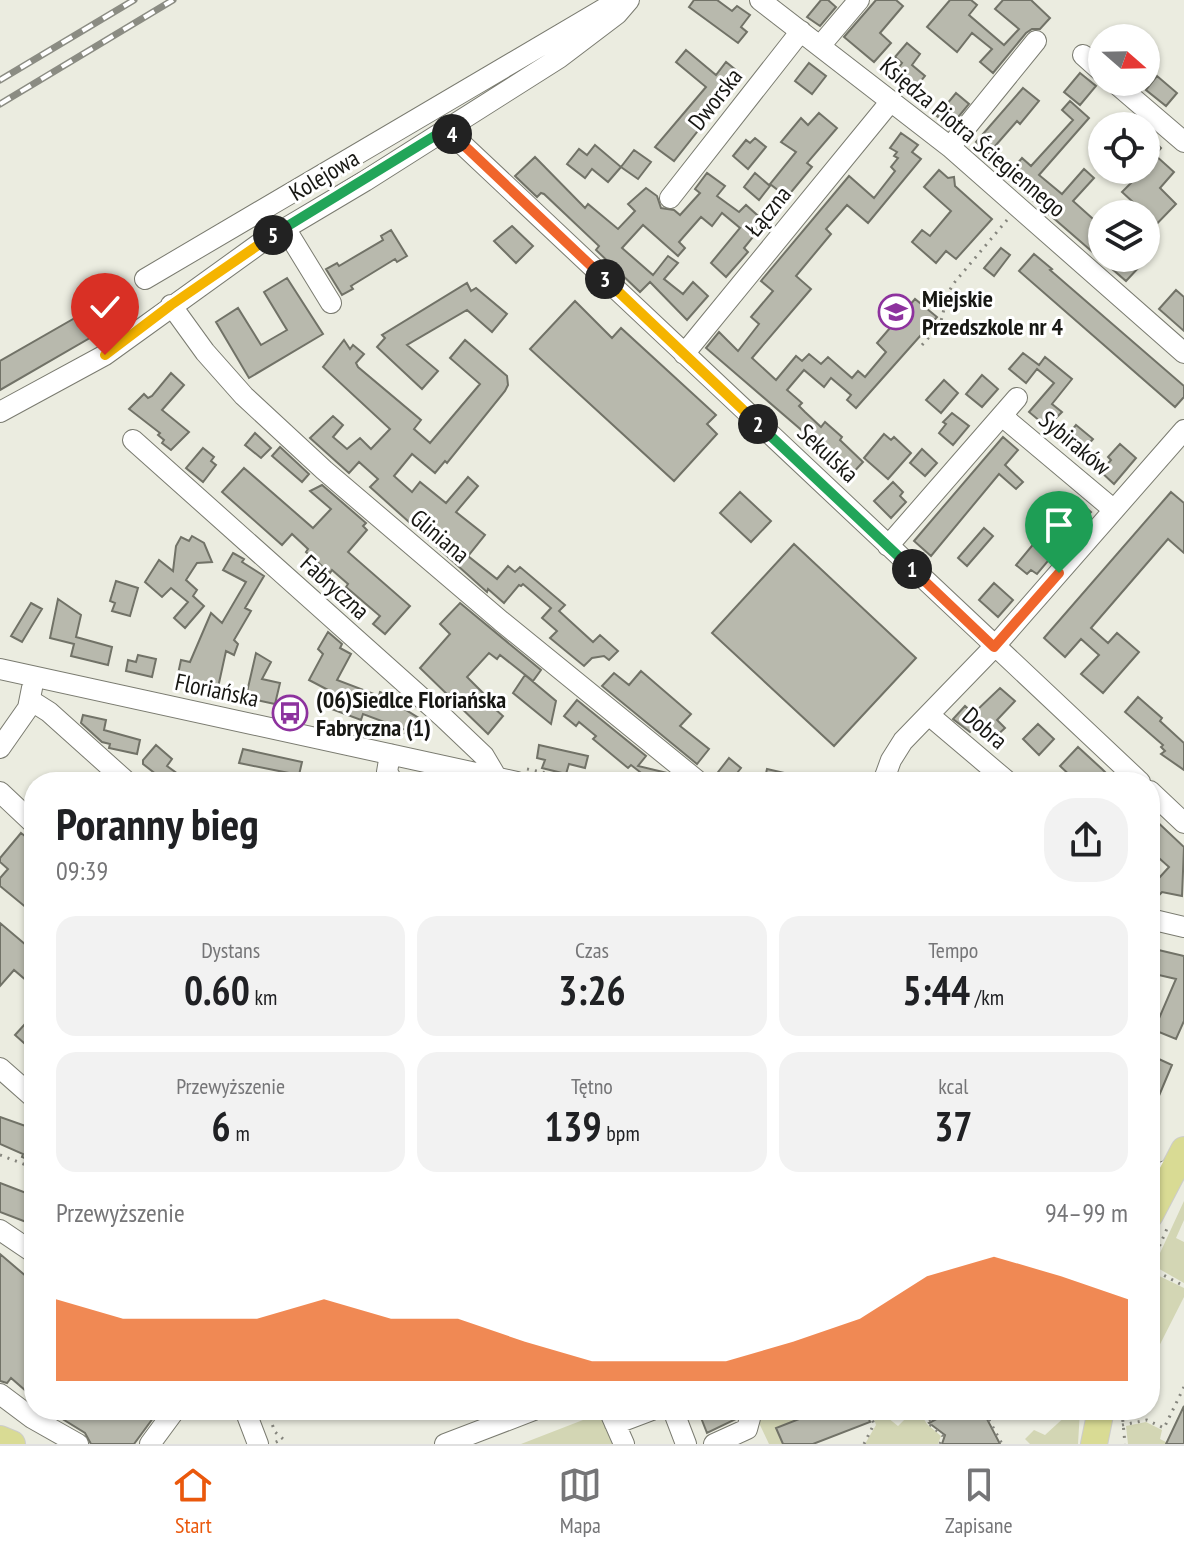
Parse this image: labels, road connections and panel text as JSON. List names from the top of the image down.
{
  "streets": {
    "street": [
      "Dworska",
      "Księdza Piotra Ściegiennego",
      "Kolejowa",
      "Łączna",
      "Sybiraków",
      "Sekulska",
      "Gliniana",
      "Fabryczna",
      "Floriańska",
      "Dobra"
    ]
  },
  "crossings": [
    ["Dworska", "Księdza Piotra Ściegiennego"],
    ["Księdza Piotra Ściegiennego", "Łączna"],
    ["Kolejowa", "Sekulska"],
    ["Kolejowa", "Gliniana"],
    ["Łączna", "Sekulska"]
  ],
  "places": {
    "school or university": ["Miejskie Przedszkole nr 4"],
    "bus stop": ["(06)Siedlce Floriańska Fabryczna (1)"]
  },
  "north": "right",
  "page": {
    "pins": [
      "4",
      "5",
      "3",
      "2",
      "1"
    ],
    "heading": ["Poranny bieg", "09:39"],
    "stats": [
      ["Dystans", "0.60 km"],
      ["Czas", "3:26"],
      ["Tempo", "5:44 /km"],
      ["Przewyższenie", "6 m"],
      ["Tętno", "139 bpm"],
      ["kcal", "37"]
    ],
    "chart": ["Przewyższenie", "94–99 m"],
    "tabs": ["Start", "Mapa", "Zapisane"]
  }
}
